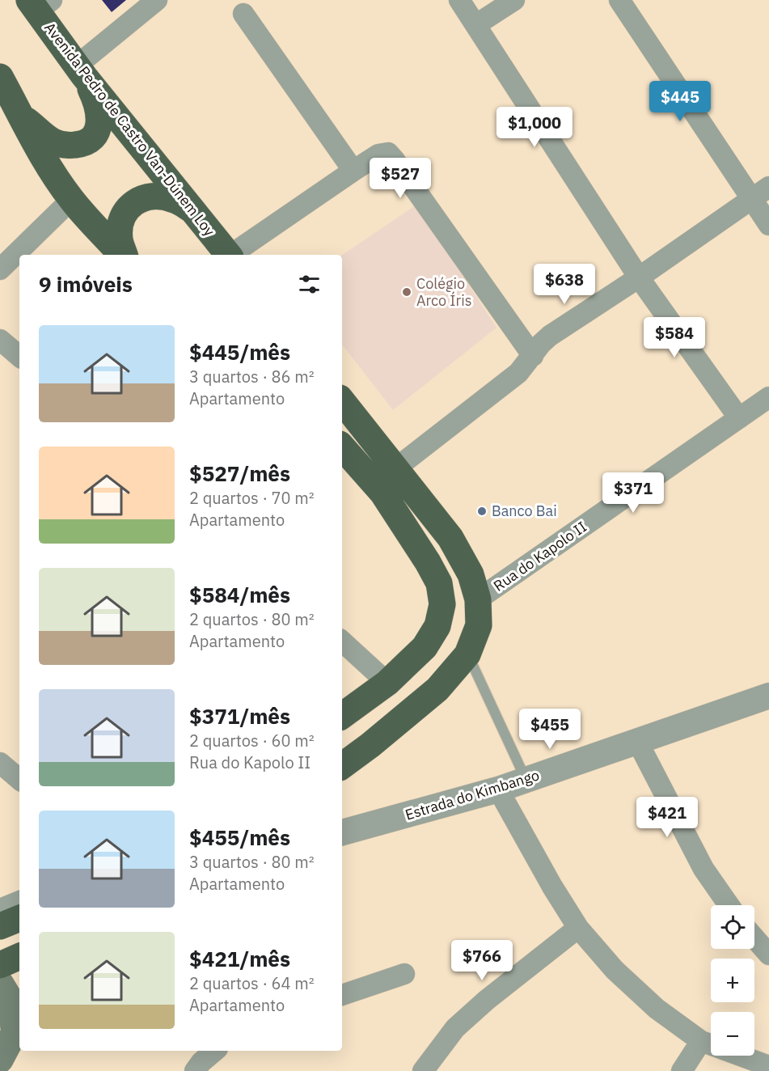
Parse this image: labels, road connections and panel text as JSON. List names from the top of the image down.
{
  "streets": {
    "highway": ["Avenida Pedro de Castro Van-Dúnem Loy"],
    "street": ["Rua do Kapolo II", "Estrada do Kimbango"]
  },
  "places": ["Colégio Arco Íris", "Banco Bai"],
  "page": {
    "price": [
      "$445",
      "$1,000",
      "$527",
      "$638",
      "$584",
      "$371",
      "$455",
      "$421",
      "$766"
    ],
    "heading": "9 imóveis",
    "list": [
      {
        "name": "$445/mês",
        "note": "3 quartos · 86 m² · Apartamento"
      },
      {
        "name": "$527/mês",
        "note": "2 quartos · 70 m² · Apartamento"
      },
      {
        "name": "$584/mês",
        "note": "2 quartos · 80 m² · Apartamento"
      },
      {
        "name": "$371/mês",
        "note": "2 quartos · 60 m² · Rua do Kapolo II"
      },
      {
        "name": "$455/mês",
        "note": "3 quartos · 80 m² · Apartamento"
      },
      {
        "name": "$421/mês",
        "note": "2 quartos · 64 m² · Apartamento"
      }
    ],
    "map_buttons": ["+", "−"]
  }
}
